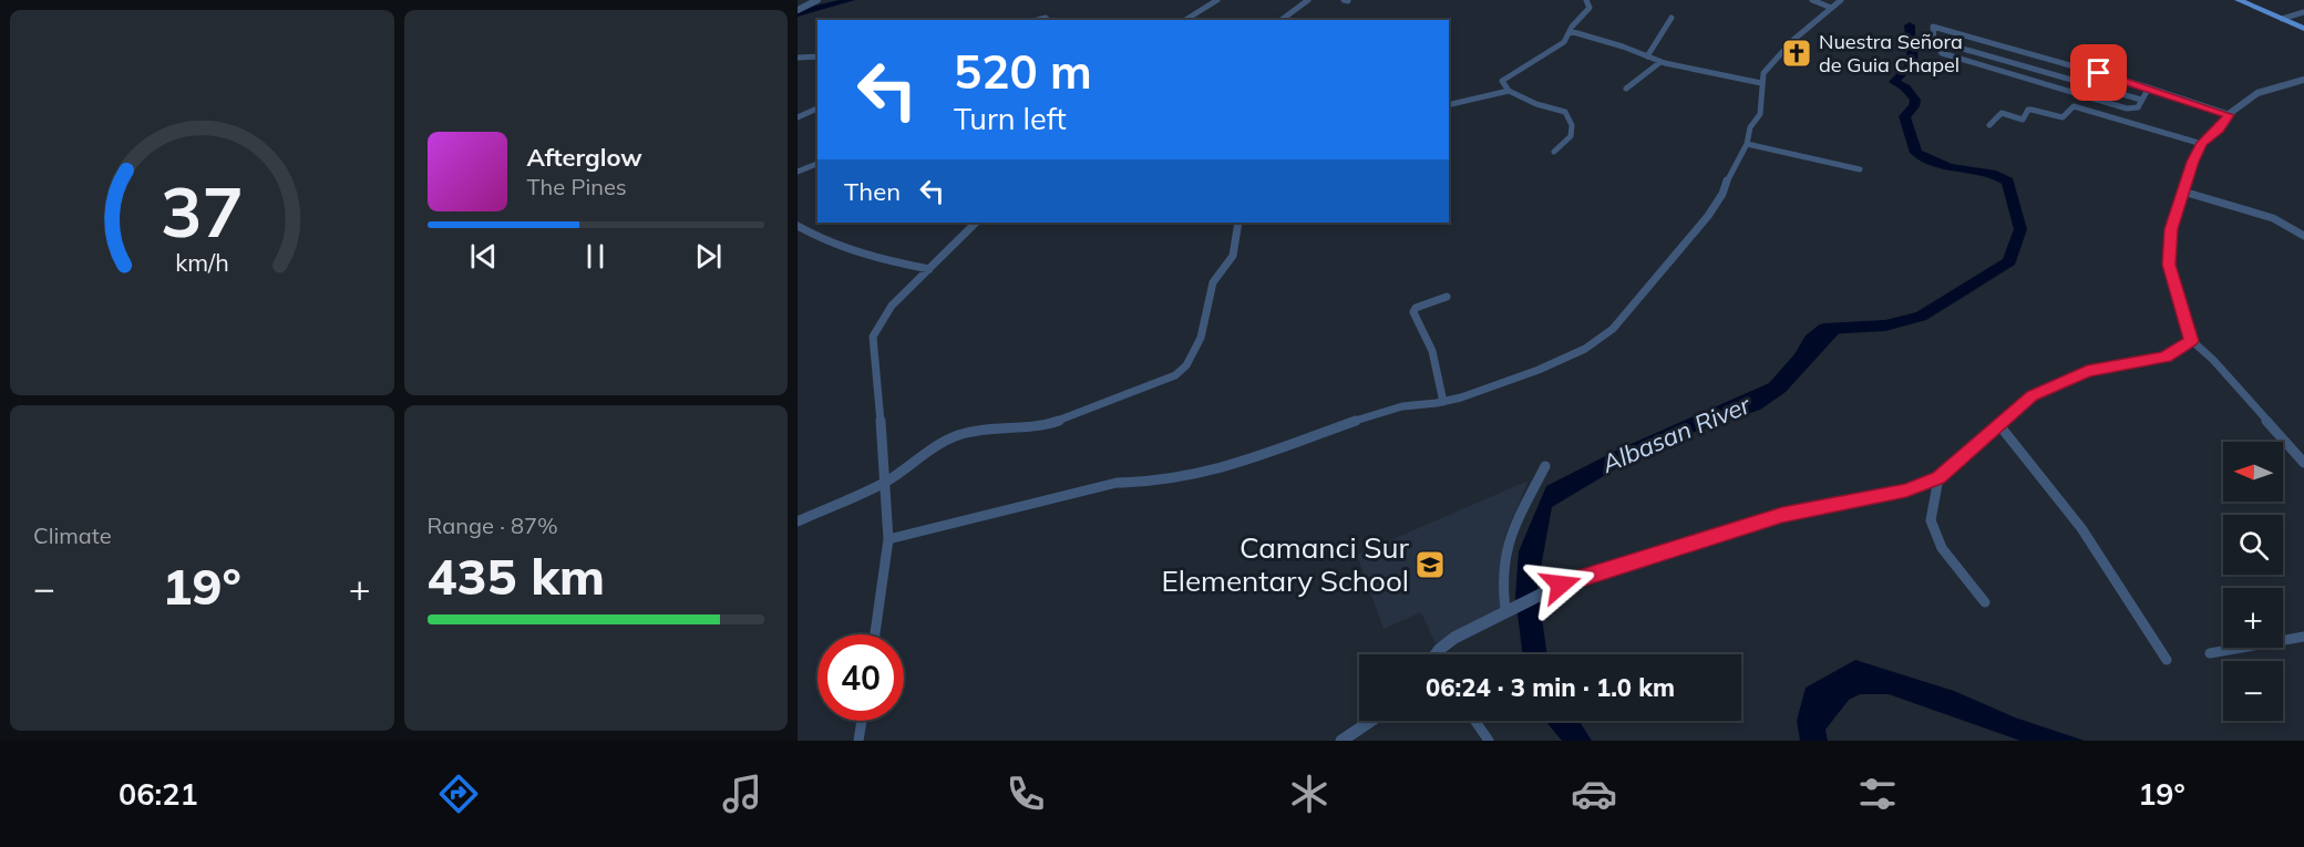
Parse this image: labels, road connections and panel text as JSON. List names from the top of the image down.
{
  "water": ["Albasan River"],
  "places": {
    "church": ["Nuestra Señora de Guia Chapel"],
    "school or university": ["Camanci Sur Elementary School"]
  },
  "north": "left",
  "page": {
    "turn": ["520 m", "Turn left"],
    "song": ["Afterglow", "The Pines"],
    "then": "Then",
    "tile": [
      "Climate",
      ["Range · 87%", "435 km"]
    ],
    "map_buttons": ["+", "−"],
    "heat": ["−", "19°", "+"],
    "limit": "40",
    "trip": "06:24 · 3 min · 1.0 km",
    "tabs": ["06:21", "19°"],
    "gauge": ["37", "km/h"]
  }
}
